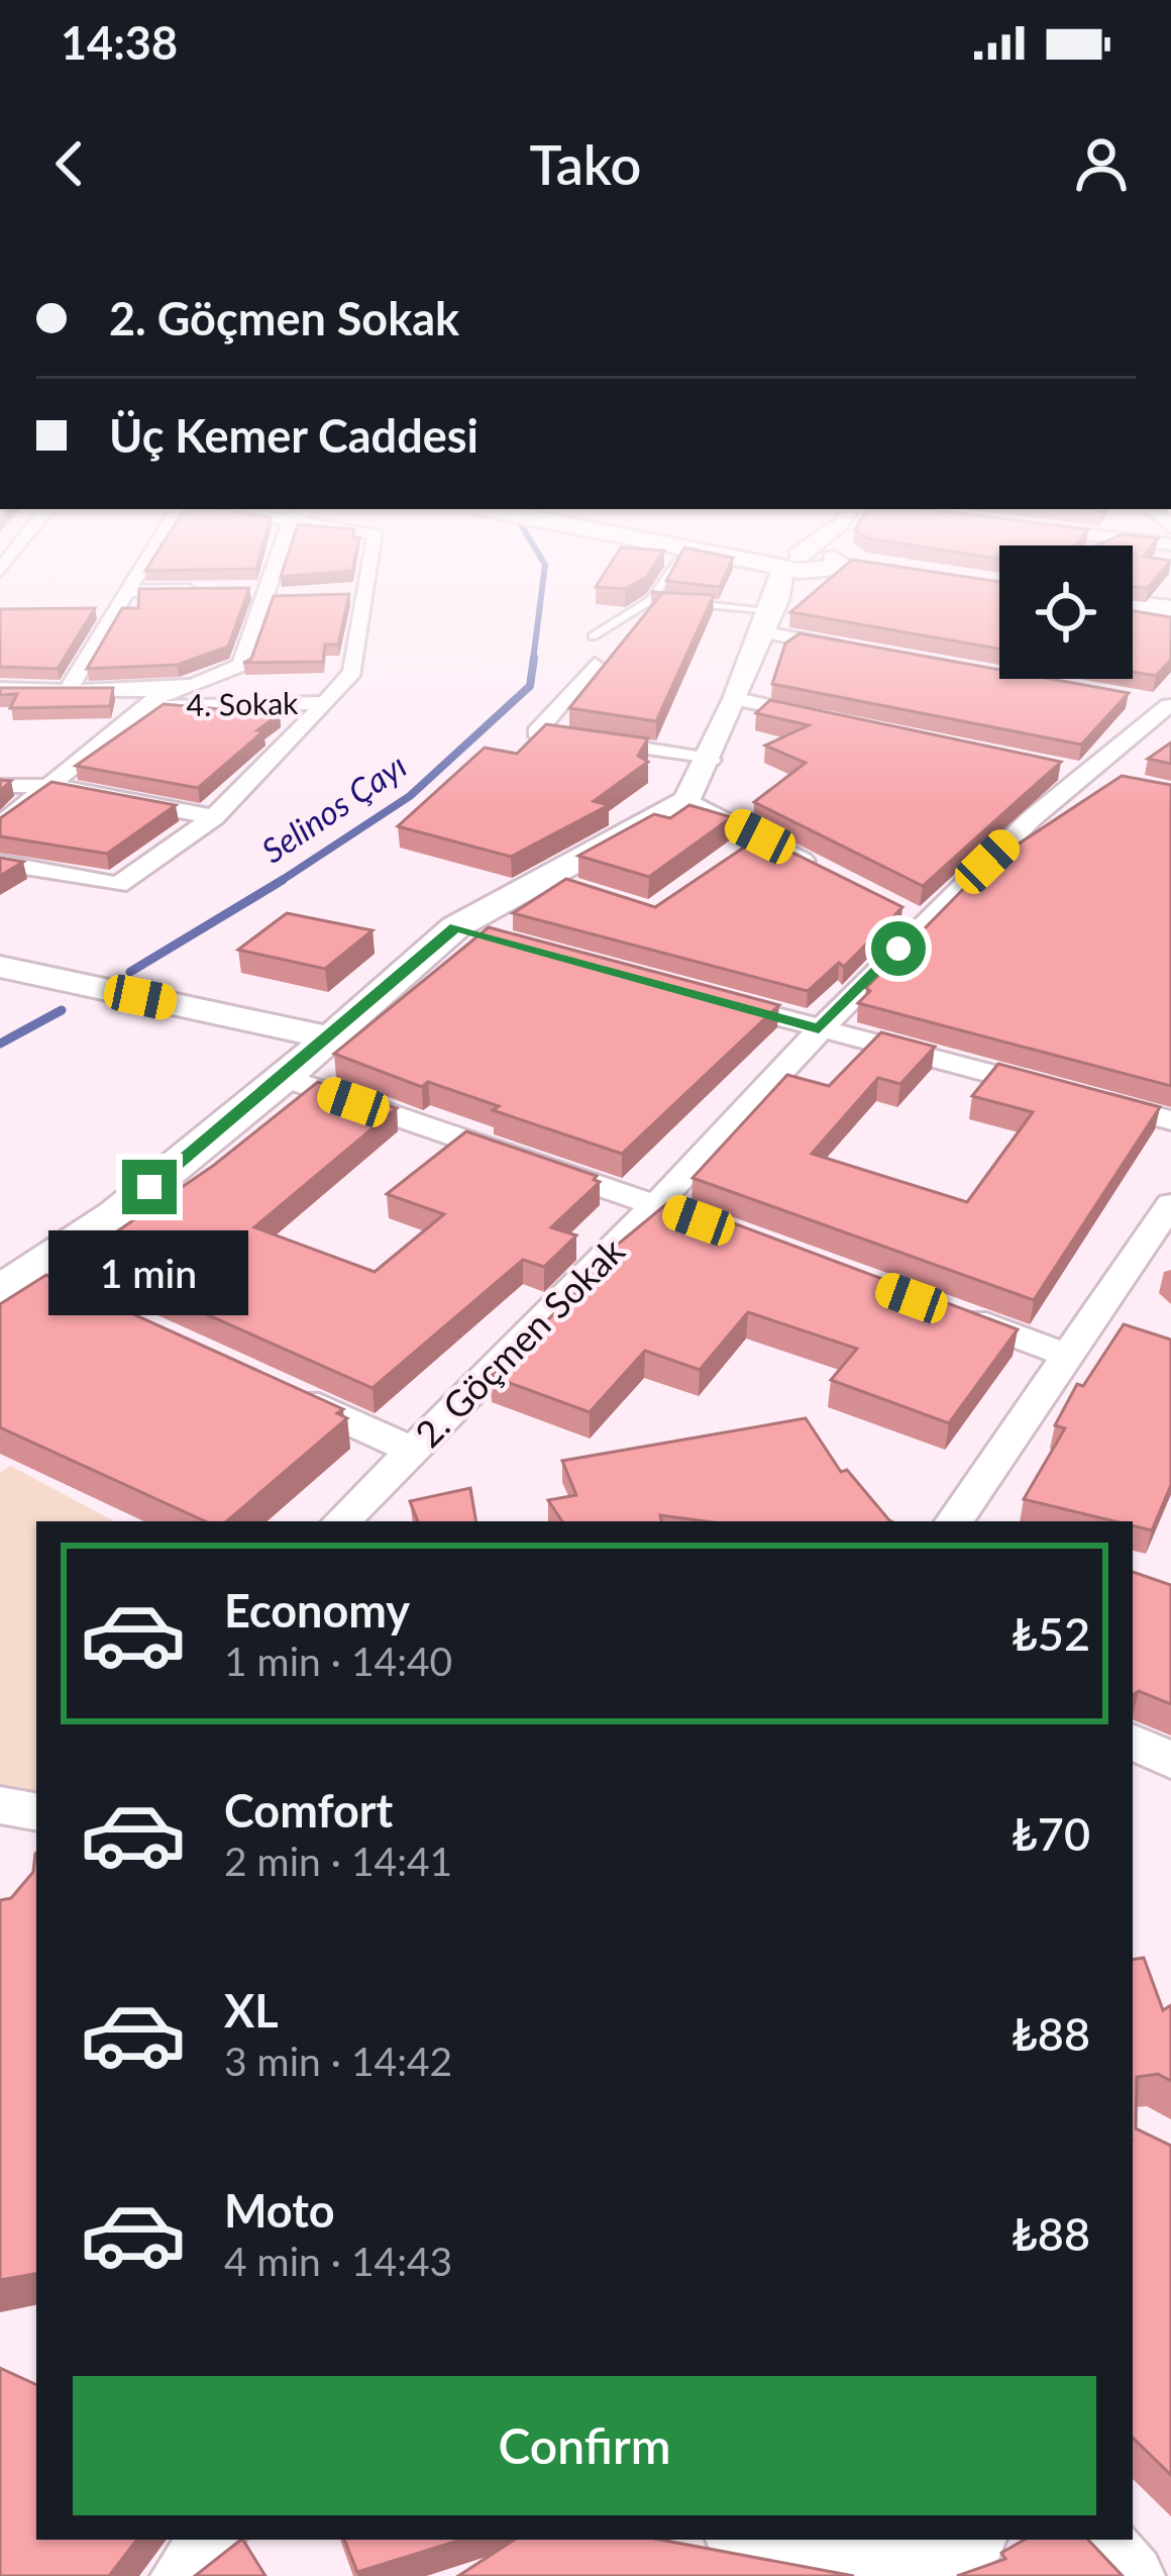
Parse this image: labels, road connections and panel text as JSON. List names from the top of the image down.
{
  "streets": {
    "street": ["4. Sokak", "2. Göçmen Sokak"]
  },
  "water": ["Selinos Çayı"],
  "page": {
    "status": "14:38",
    "header": "Tako",
    "banner": ["2. Göçmen Sokak", "Üç Kemer Caddesi"],
    "bubble": "1 min",
    "list": [
      {
        "name": "Economy",
        "note": "1 min · 14:40",
        "value": "₺52"
      },
      {
        "name": "Comfort",
        "note": "2 min · 14:41",
        "value": "₺70"
      },
      {
        "name": "XL",
        "note": "3 min · 14:42",
        "value": "₺88"
      },
      {
        "name": "Moto",
        "note": "4 min · 14:43",
        "value": "₺88"
      }
    ],
    "buttons": "Confirm"
  }
}
